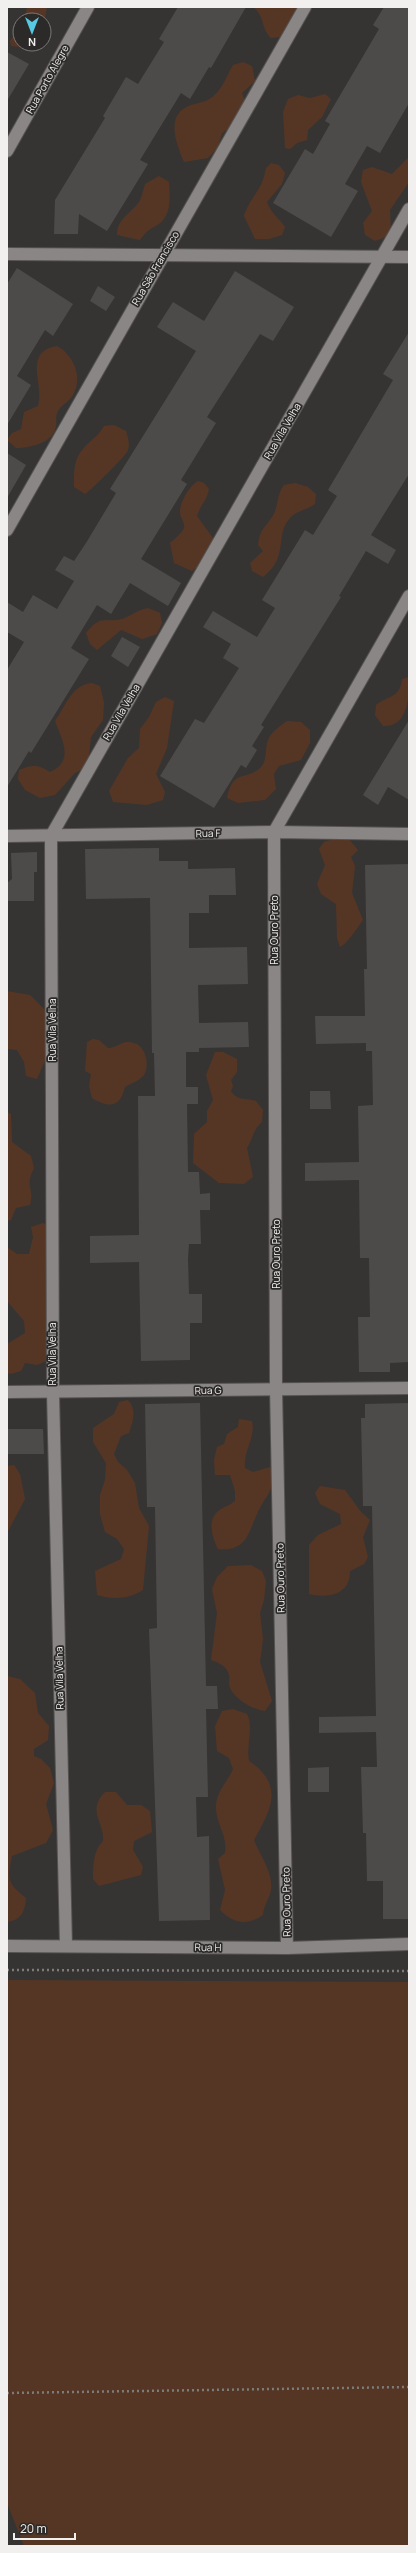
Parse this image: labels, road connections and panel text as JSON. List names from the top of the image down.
{
  "streets": {
    "street": [
      "Rua Porto Alegre",
      "Rua São Francisco",
      "Rua Vila Velha",
      "Rua F",
      "Rua Ouro Preto",
      "Rua G",
      "Rua H"
    ]
  },
  "crossings": [
    ["Rua Vila Velha", "Rua F"],
    ["Rua Vila Velha", "Rua G"],
    ["Rua Vila Velha", "Rua H"],
    ["Rua F", "Rua Ouro Preto"],
    ["Rua Ouro Preto", "Rua G"],
    ["Rua Ouro Preto", "Rua H"]
  ],
  "scale_bar": "20 m",
  "north": "bottom"
}
